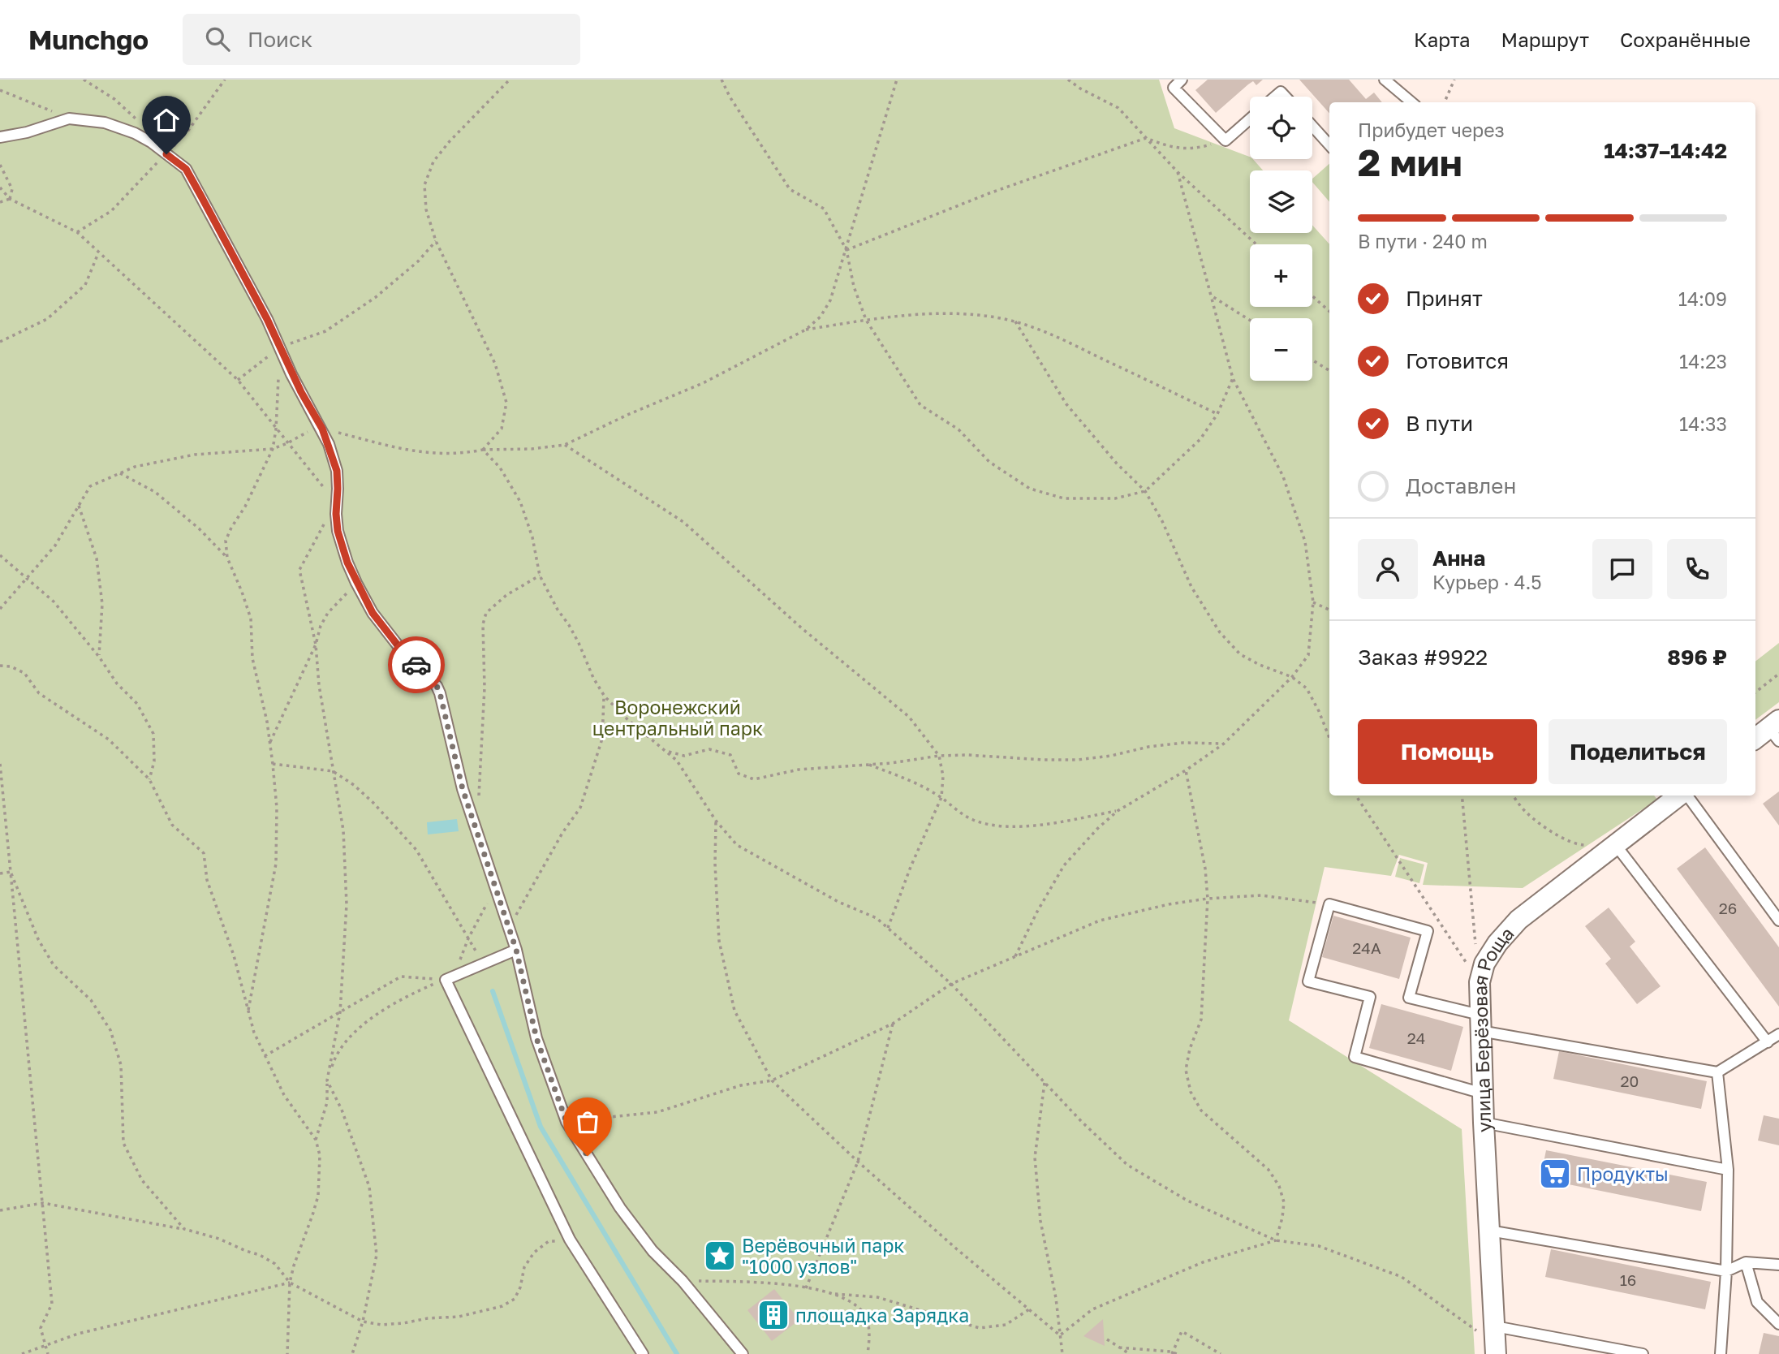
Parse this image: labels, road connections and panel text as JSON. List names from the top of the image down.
{
  "streets": {
    "street": ["улица Берёзовая Роща"]
  },
  "parks": ["Воронежский центральный парк"],
  "places": {
    "supermarket": ["Продукты"],
    "place": ["Верёвочный парк \"1000 узлов\""],
    "building": ["площадка Зарядка"]
  },
  "house_numbers": [
    "26",
    "24А",
    "24",
    "20",
    "16"
  ],
  "page": {
    "header": "Munchgo",
    "search": "Поиск",
    "nav": ["Карта", "Маршрут", "Сохранённые"],
    "map_buttons": ["+", "−"],
    "heading": ["2 мин", "Прибудет через", "14:37–14:42"],
    "panel": [
      "Анна",
      "Курьер · 4.5",
      "Заказ #9922",
      "896 ₽"
    ],
    "bar": "В пути · 240 m",
    "list": [
      ["Принят", "14:09"],
      ["Готовится", "14:23"],
      ["В пути", "14:33"],
      "Доставлен"
    ],
    "buttons": ["Помощь", "Поделиться"]
  }
}
